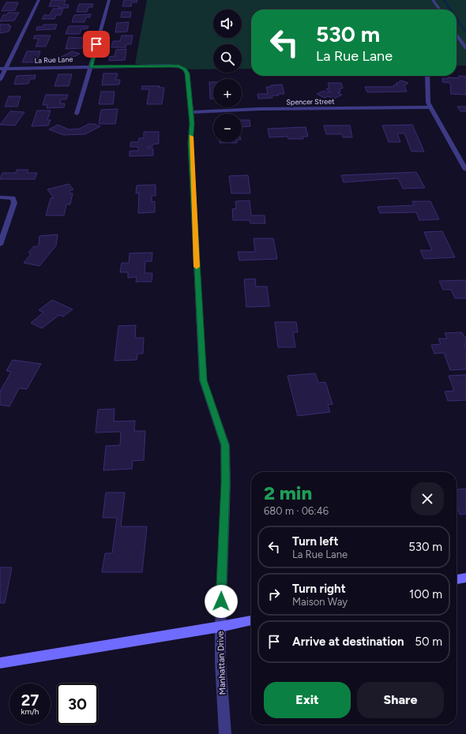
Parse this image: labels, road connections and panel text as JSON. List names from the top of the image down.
{
  "streets": {
    "street": ["La Rue Lane", "Spencer Street", "Manhattan Drive"]
  },
  "crossings": [
    ["La Rue Lane", "Manhattan Drive"],
    ["Spencer Street", "Manhattan Drive"]
  ],
  "page": {
    "map_buttons": ["+", "−"],
    "turn": ["530 m", "La Rue Lane"],
    "heading": ["2 min", "680 m · 06:46"],
    "list": [
      {
        "name": "Turn left",
        "note": "La Rue Lane",
        "value": "530 m"
      },
      {
        "name": "Turn right",
        "note": "Maison Way",
        "value": "100 m"
      },
      {
        "name": "Arrive at destination",
        "value": "50 m"
      }
    ],
    "buttons": ["Exit", "Share"],
    "speed": "27 km/h",
    "limit": "30"
  }
}
